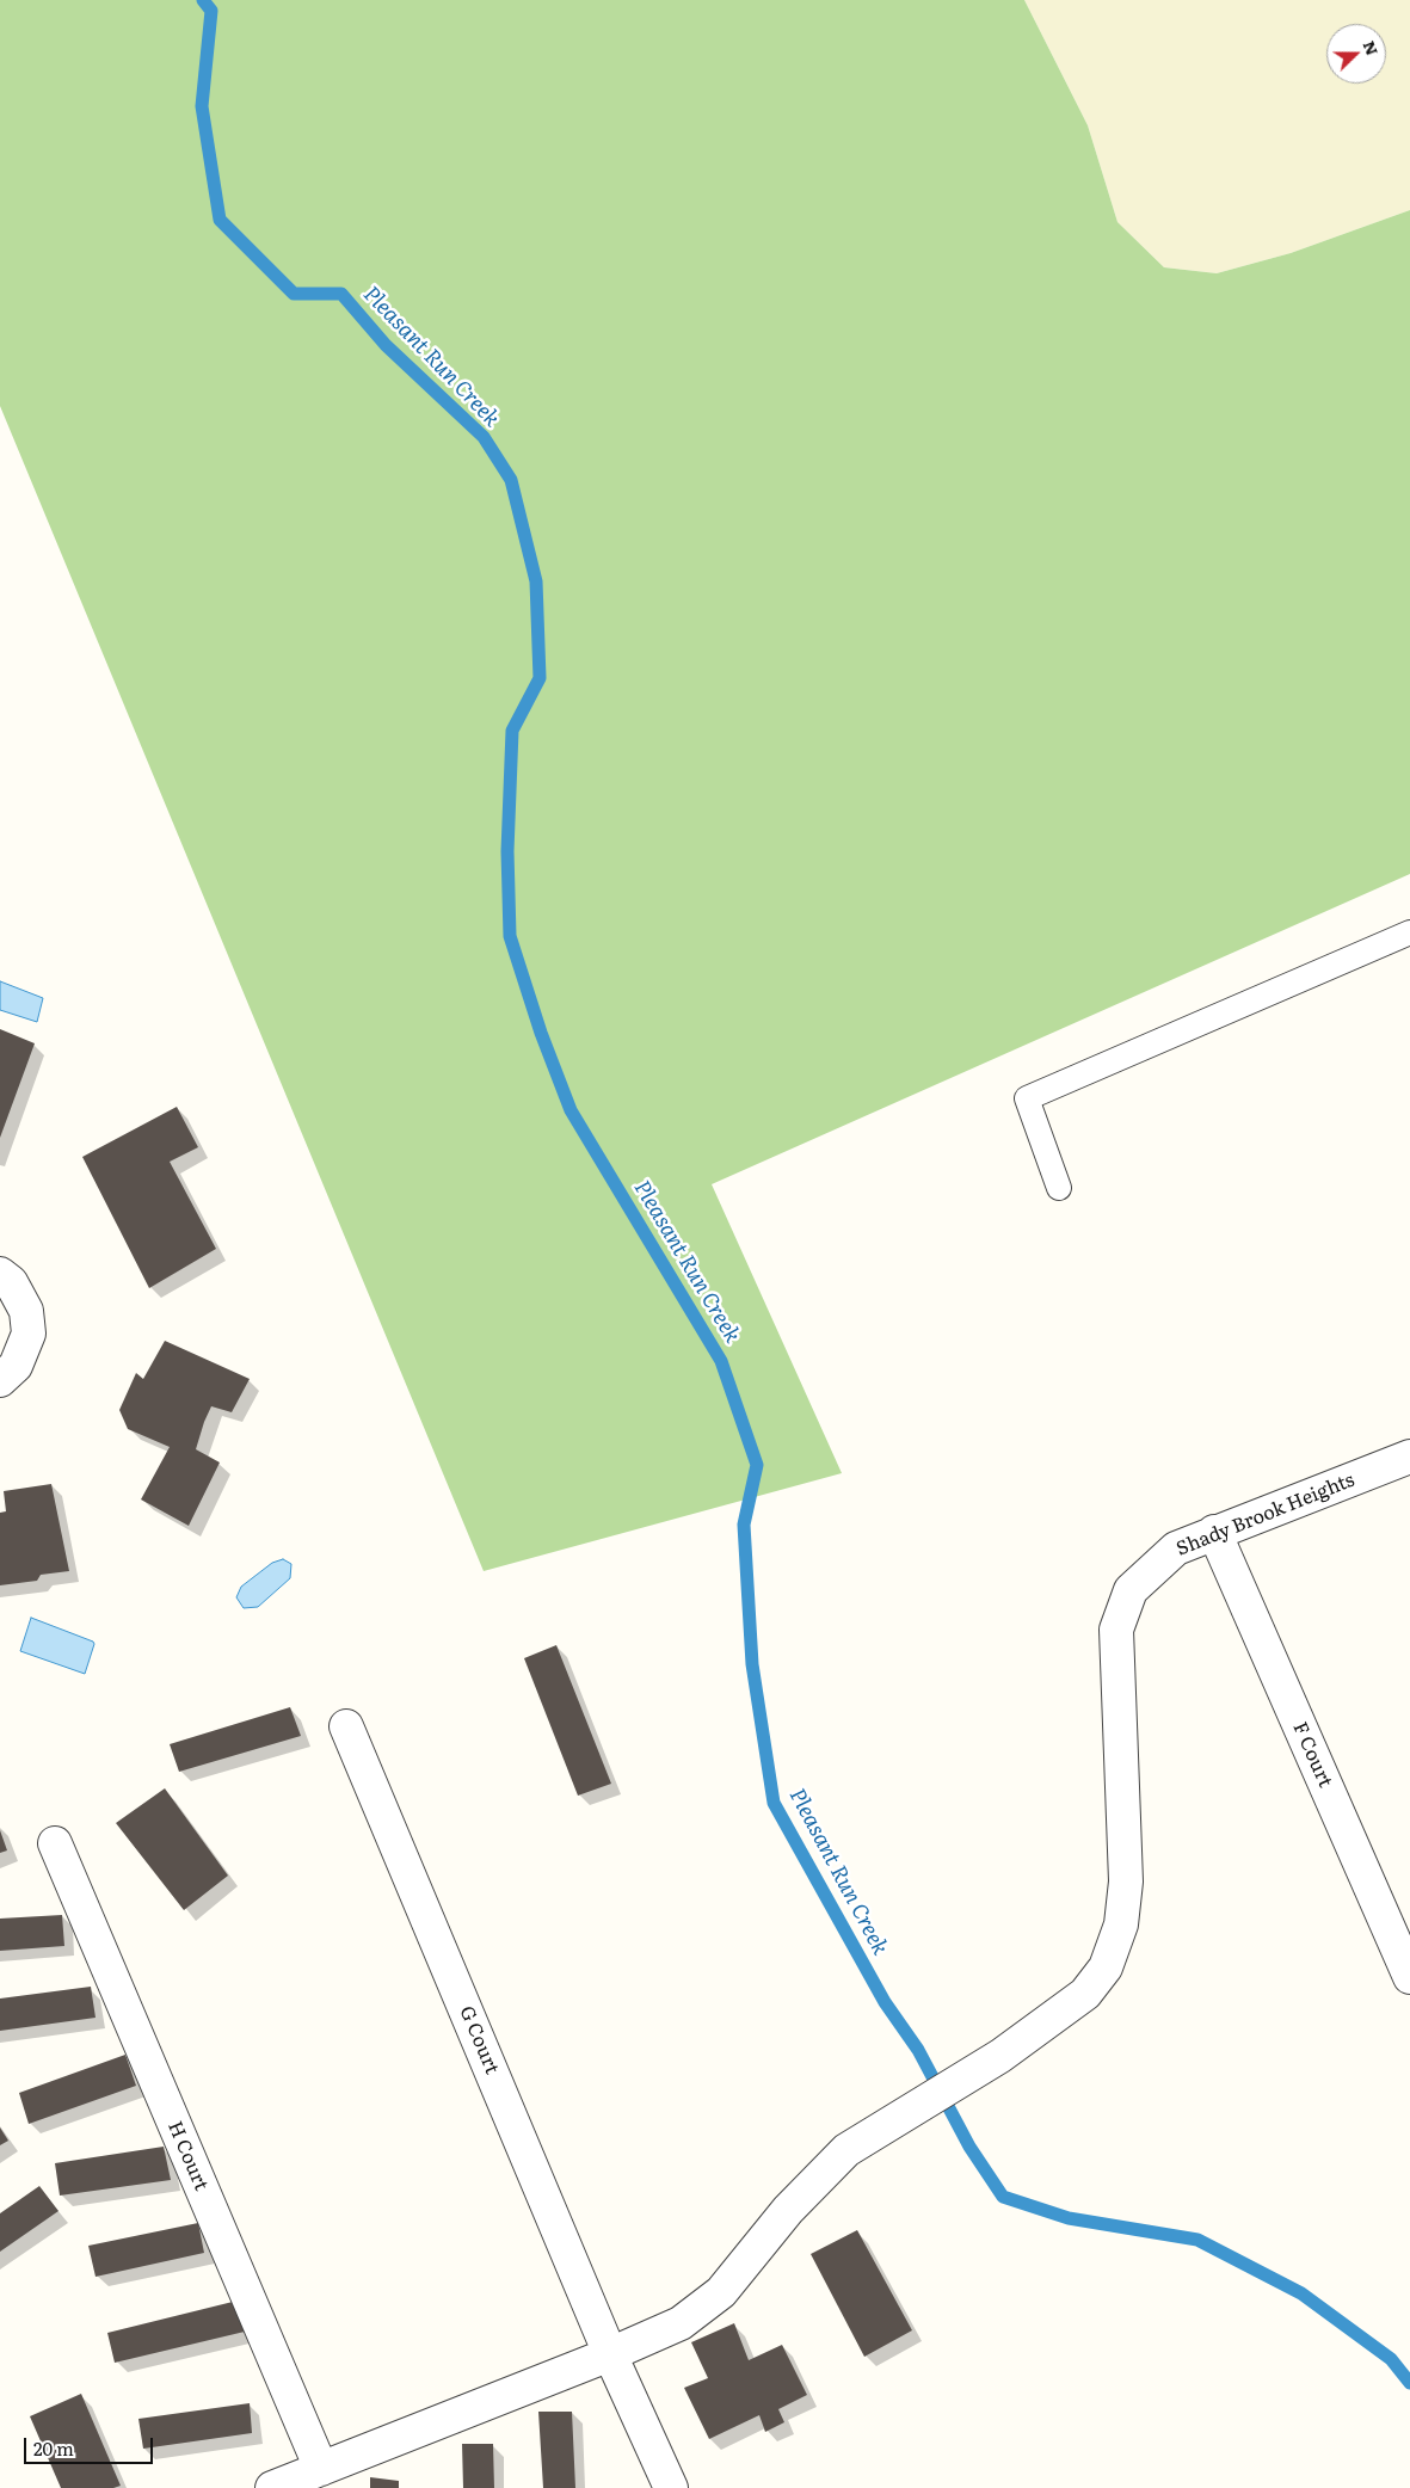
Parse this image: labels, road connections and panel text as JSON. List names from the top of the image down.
{
  "streets": {
    "street": [
      "Shady Brook Heights",
      "F Court",
      "G Court",
      "H Court"
    ]
  },
  "crossings": [
    ["Shady Brook Heights", "F Court"],
    ["Shady Brook Heights", "G Court"]
  ],
  "water": ["Pleasant Run Creek"],
  "scale_bar": "20 m",
  "north": "right"
}
